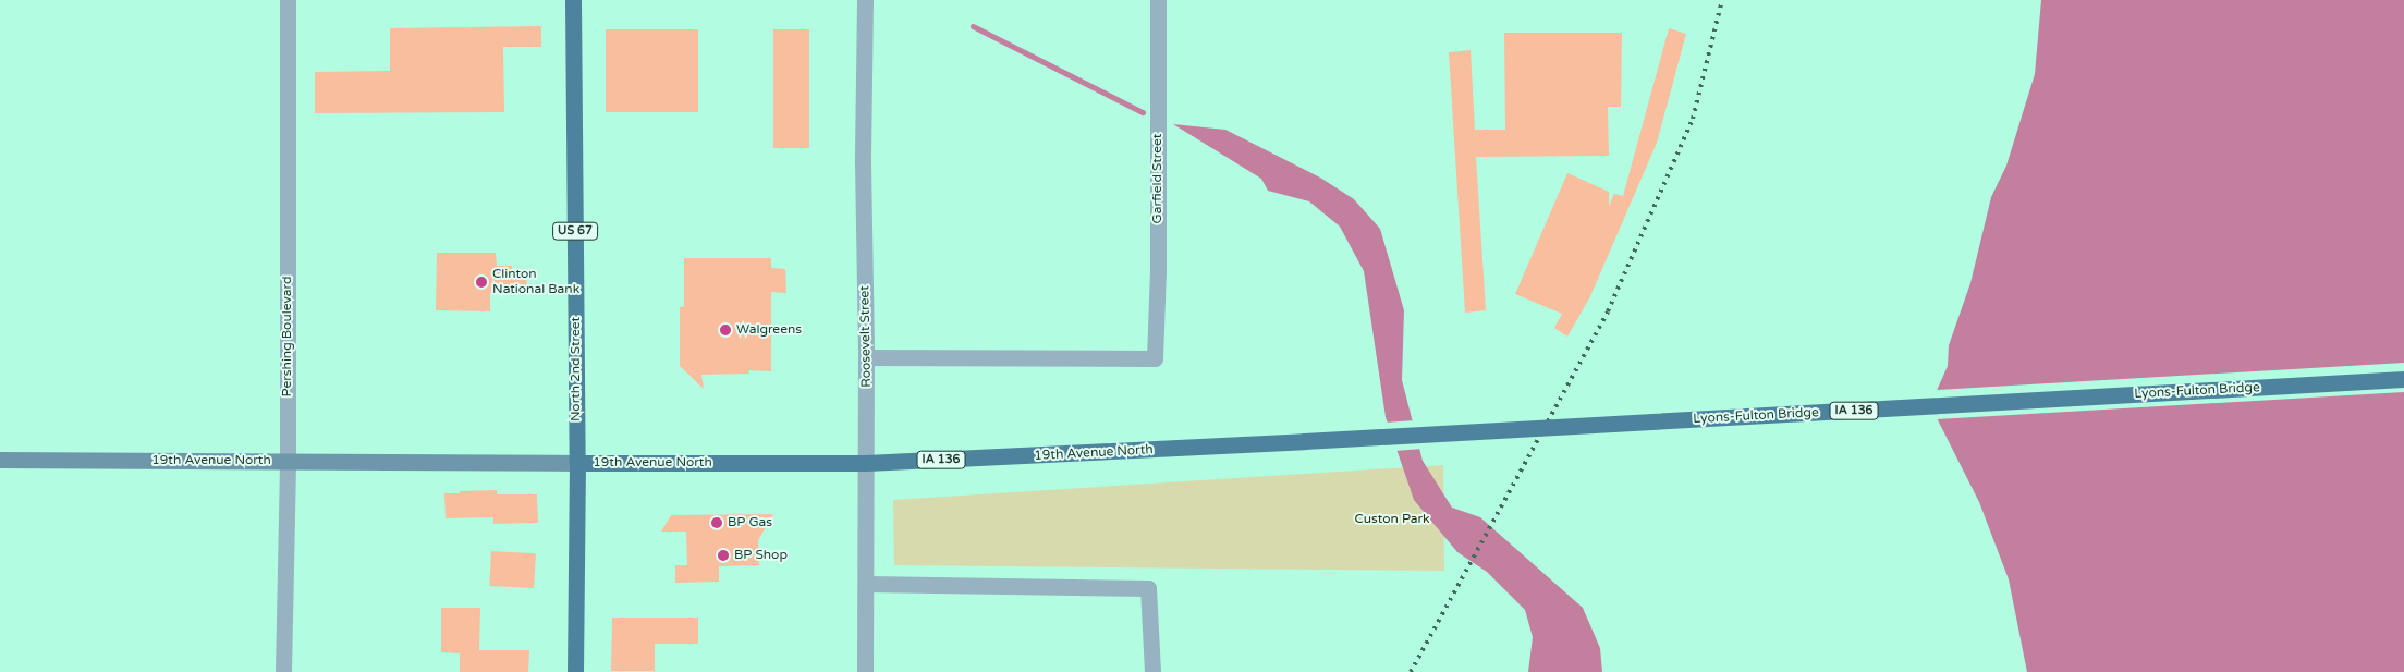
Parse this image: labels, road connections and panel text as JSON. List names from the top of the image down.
{
  "streets": {
    "main road": [
      "US 67",
      "North 2nd Street",
      "Lyons-Fulton Bridge",
      "IA 136",
      "19th Avenue North"
    ],
    "street": ["Garfield Street", "Pershing Boulevard", "Roosevelt Street"]
  },
  "crossings": [
    ["Garfield Street", "Roosevelt Street"],
    ["Pershing Boulevard", "19th Avenue North"],
    ["Roosevelt Street", "19th Avenue North"],
    ["North 2nd Street", "19th Avenue North"],
    ["Lyons-Fulton Bridge", "19th Avenue North"]
  ],
  "parks": ["Custon Park"],
  "places": [
    "Clinton National Bank",
    "Walgreens",
    "BP Gas",
    "BP Shop"
  ]
}
